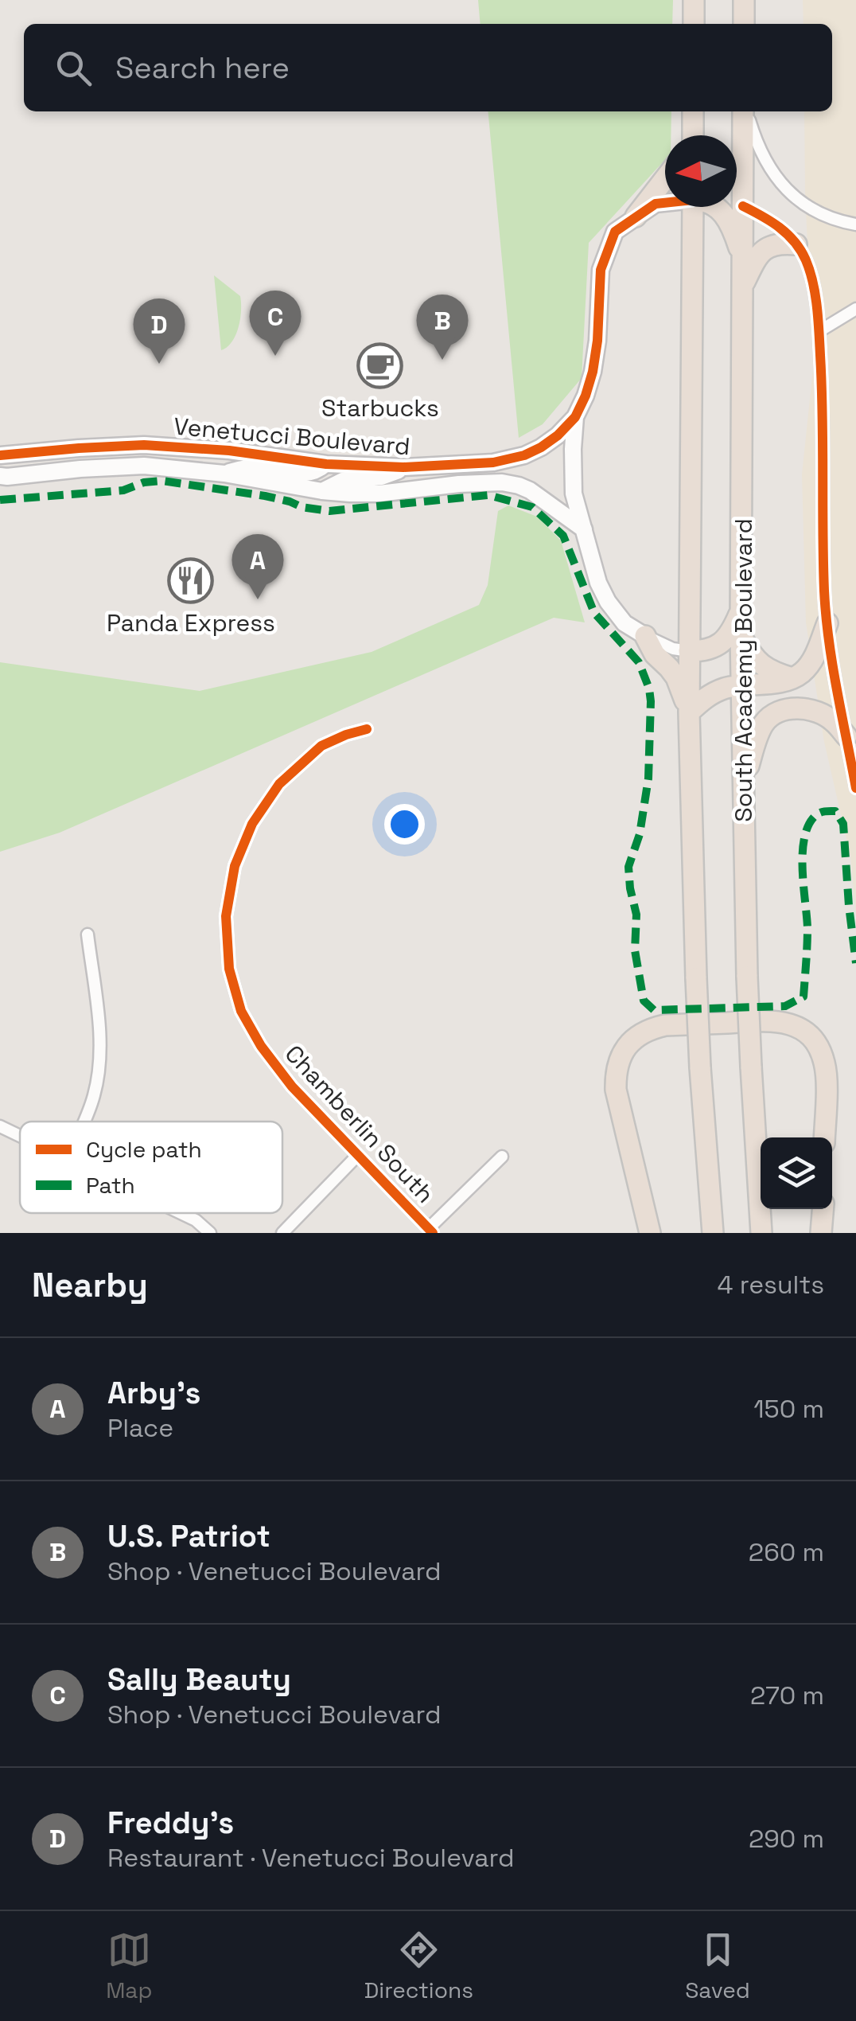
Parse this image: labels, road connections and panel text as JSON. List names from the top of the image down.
{
  "streets": {
    "highway": ["South Academy Boulevard"],
    "street": ["Venetucci Boulevard", "Chamberlin South"]
  },
  "places": {
    "cafe": ["Starbucks"],
    "restaurant": ["Panda Express"]
  },
  "legend": ["Cycle path", "Path"],
  "north": "left",
  "page": {
    "search": "Search here",
    "pins": [
      "C",
      "B",
      "D",
      "A"
    ],
    "heading": ["Nearby", "4 results"],
    "list": [
      {
        "mark": "A",
        "name": "Arby's",
        "note": "Place",
        "value": "150 m"
      },
      {
        "mark": "B",
        "name": "U.S. Patriot",
        "note": "Shop · Venetucci Boulevard",
        "value": "260 m"
      },
      {
        "mark": "C",
        "name": "Sally Beauty",
        "note": "Shop · Venetucci Boulevard",
        "value": "270 m"
      },
      {
        "mark": "D",
        "name": "Freddy's",
        "note": "Restaurant · Venetucci Boulevard",
        "value": "290 m"
      }
    ],
    "nav": ["Map", "Directions", "Saved"]
  }
}
